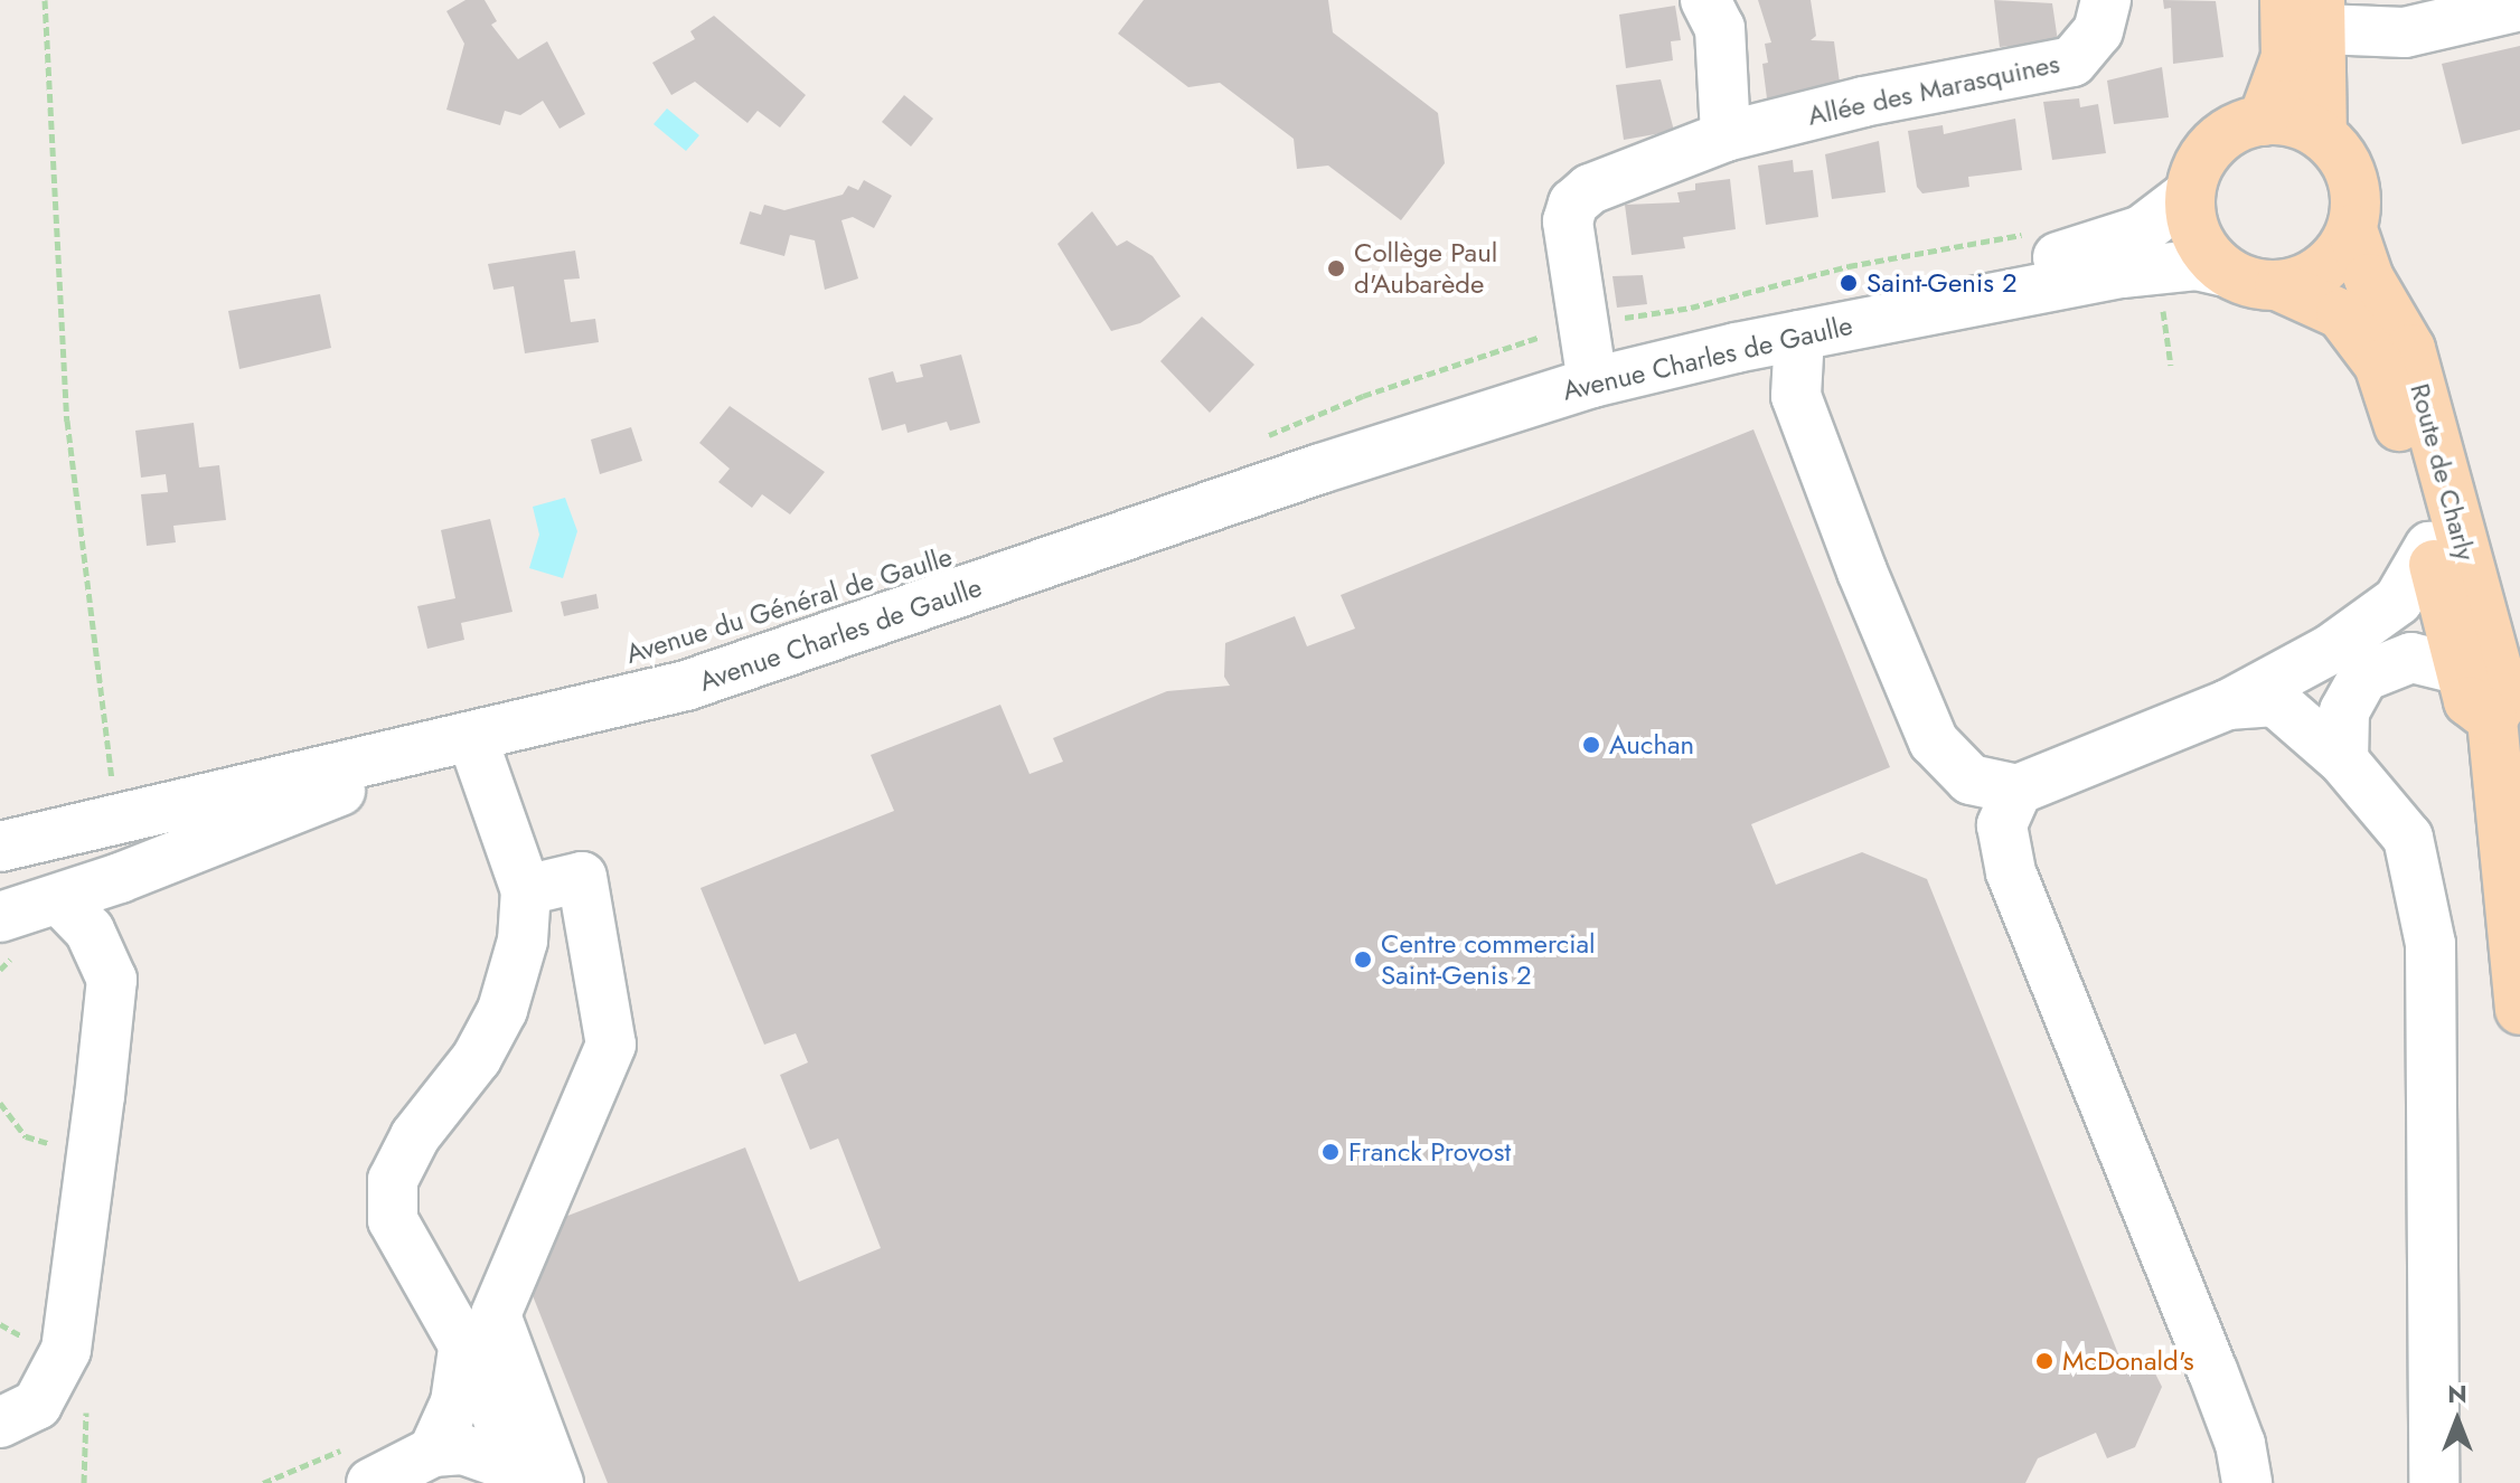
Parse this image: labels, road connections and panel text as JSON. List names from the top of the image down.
{
  "streets": {
    "main road": ["Route de Charly"],
    "street": ["Allée des Marasquines", "Avenue Charles de Gaulle"]
  },
  "crossings": [
    ["Allée des Marasquines", "Avenue Charles de Gaulle"],
    ["Avenue Charles de Gaulle", "Route de Charly"]
  ],
  "places": [
    "Collège Paul d'Aubarède",
    "Saint-Genis 2",
    "Auchan",
    "Centre commercial Saint-Genis 2",
    "Franck Provost",
    "McDonald's"
  ],
  "north": "top"
}
